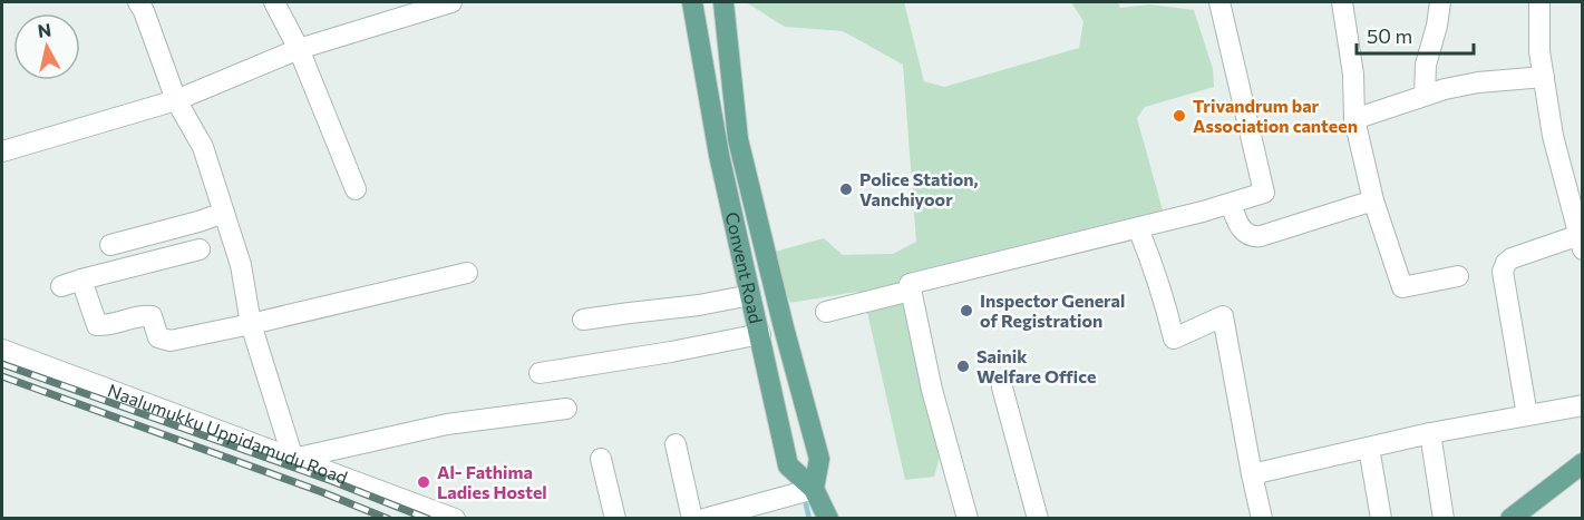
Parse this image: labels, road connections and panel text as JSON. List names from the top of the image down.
{
  "streets": {
    "main road": ["Convent Road"],
    "street": ["Naalumukku Uppidamudu Road"]
  },
  "places": [
    "Trivandrum bar Association canteen",
    "Police Station, Vanchiyoor",
    "Inspector General of Registration",
    "Sainik Welfare Office",
    "Al- Fathima Ladies Hostel"
  ],
  "scale_bar": "50 m",
  "north": "top"
}
